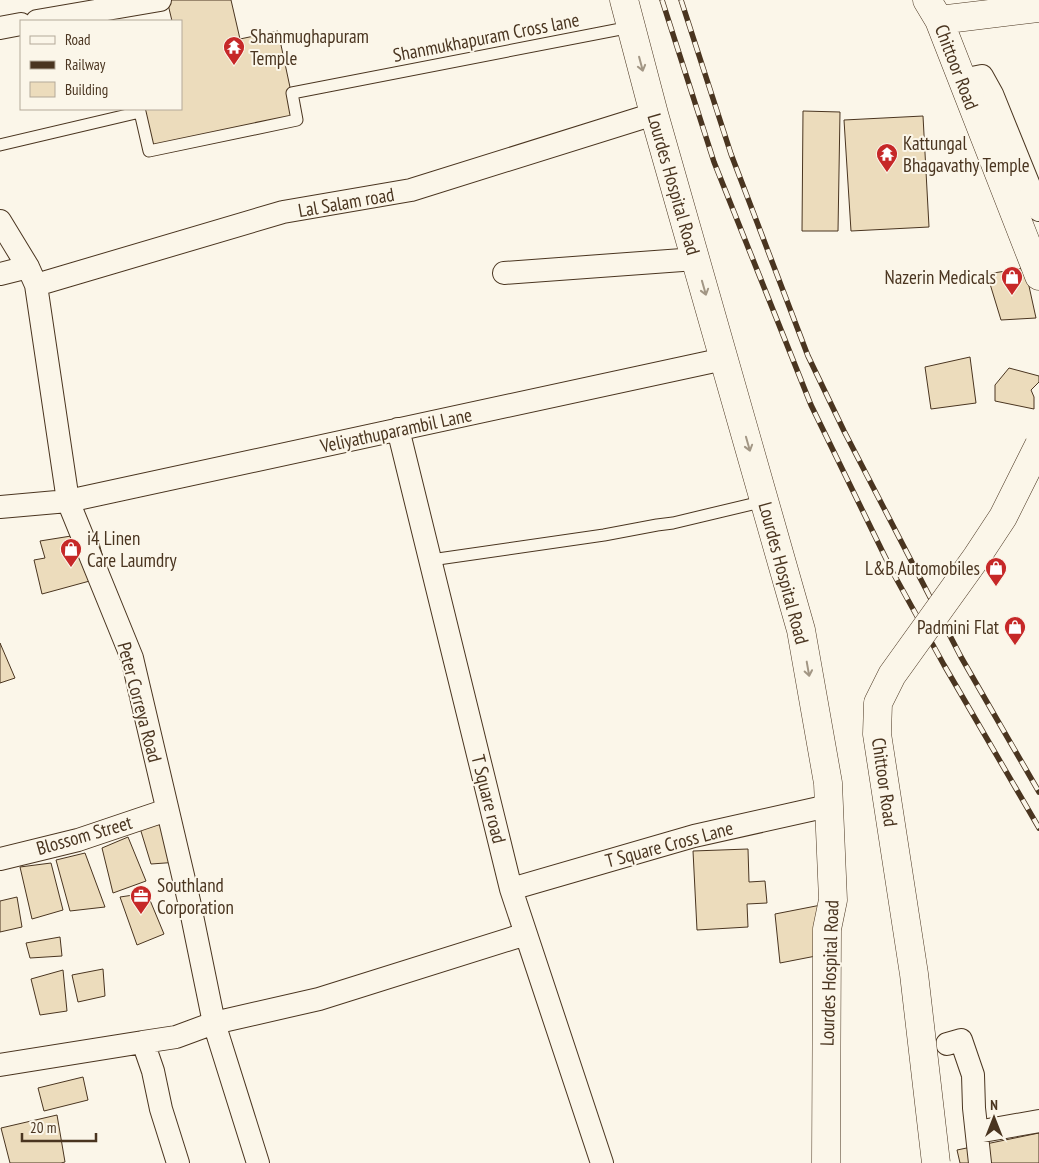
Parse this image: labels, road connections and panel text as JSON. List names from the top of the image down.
{
  "streets": {
    "street": [
      "Chittoor Road",
      "Lourdes Hospital Road",
      "Lal Salam road",
      "Veliyathuparambil Lane",
      "Peter Correya Road",
      "T Square road",
      "Blossom Street",
      "T Square Cross Lane"
    ],
    "lane": ["Shanmukhapuram Cross lane"]
  },
  "crossings": [
    ["Shanmukhapuram Cross lane", "Lourdes Hospital Road"],
    ["Lourdes Hospital Road", "Lal Salam road"],
    ["Lourdes Hospital Road", "Veliyathuparambil Lane"],
    ["Lourdes Hospital Road", "T Square Cross Lane"],
    ["Lal Salam road", "Peter Correya Road"],
    ["Veliyathuparambil Lane", "Peter Correya Road"],
    ["Veliyathuparambil Lane", "T Square road"],
    ["Peter Correya Road", "Blossom Street"],
    ["T Square road", "T Square Cross Lane"]
  ],
  "one_way": ["Lourdes Hospital Road"],
  "places": {
    "temple": ["Shanmughapuram Temple", "Kattungal Bhagavathy Temple"],
    "shop": [
      "Nazerin Medicals",
      "i4 Linen Care Laumdry",
      "L&B Automobiles",
      "Padmini Flat"
    ],
    "office": ["Southland Corporation"]
  },
  "legend": ["Road", "Railway", "Building"],
  "scale_bar": "20 m",
  "north": "top"
}
